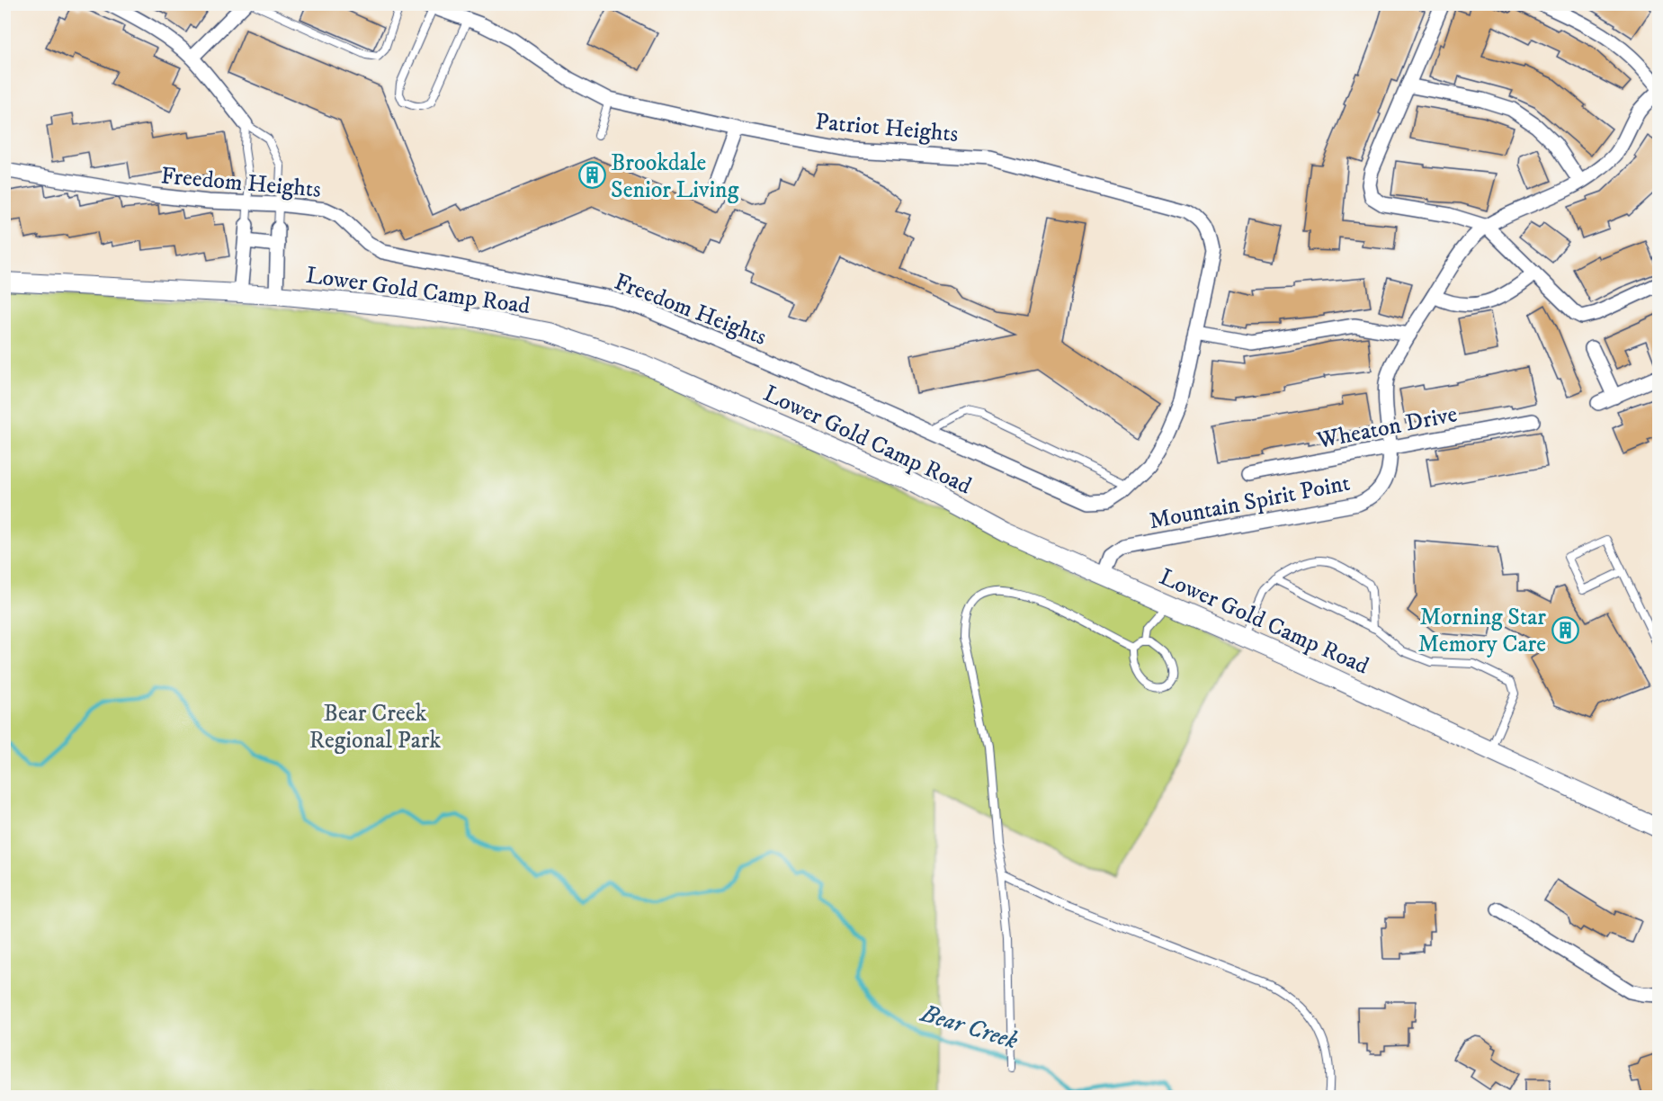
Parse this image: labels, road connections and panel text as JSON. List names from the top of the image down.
{
  "streets": {
    "street": [
      "Patriot Heights",
      "Freedom Heights",
      "Lower Gold Camp Road",
      "Wheaton Drive",
      "Mountain Spirit Point"
    ]
  },
  "crossings": [
    ["Patriot Heights", "Freedom Heights"],
    ["Lower Gold Camp Road", "Mountain Spirit Point"],
    ["Wheaton Drive", "Mountain Spirit Point"]
  ],
  "water": ["Bear Creek"],
  "parks": ["Bear Creek Regional Park"],
  "places": {
    "building": ["Brookdale Senior Living", "Morning Star Memory Care"]
  }
}
